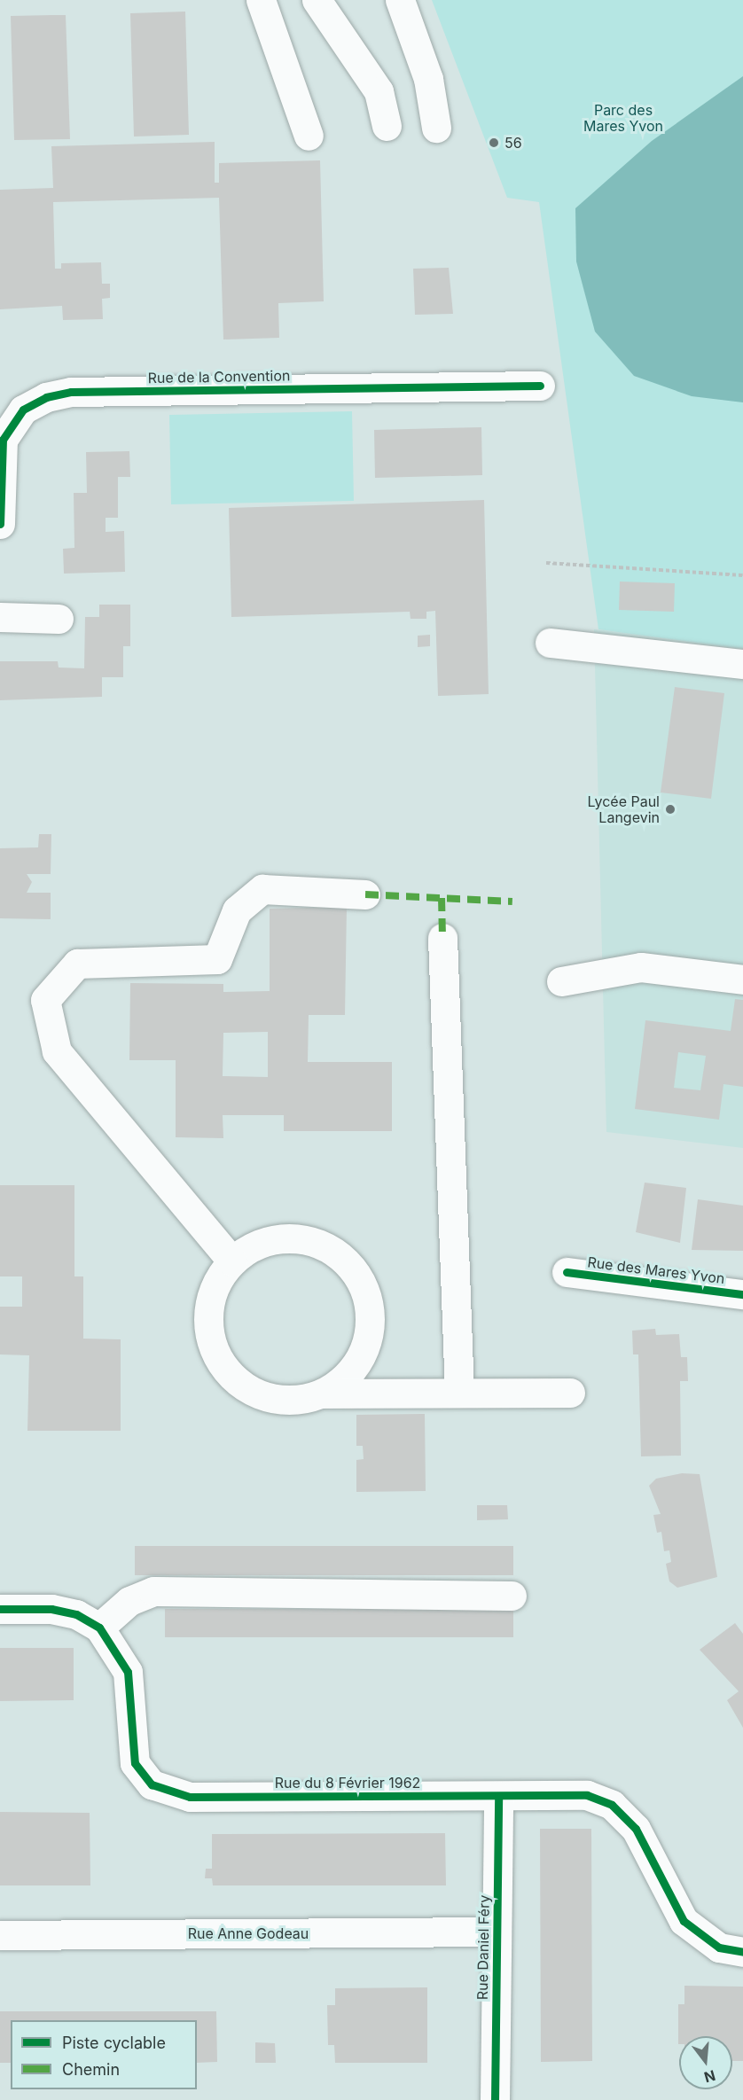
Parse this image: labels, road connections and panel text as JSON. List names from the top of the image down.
{
  "streets": {
    "street": [
      "Rue de la Convention",
      "Rue des Mares Yvon",
      "Rue du 8 Février 1962",
      "Rue Anne Godeau",
      "Rue Daniel Féry"
    ]
  },
  "crossings": [
    ["Rue du 8 Février 1962", "Rue Daniel Féry"],
    ["Rue Anne Godeau", "Rue Daniel Féry"]
  ],
  "parks": ["Parc des Mares Yvon"],
  "places": ["56", "Lycée Paul Langevin"],
  "legend": ["Piste cyclable", "Chemin"],
  "north": "bottom"
}
